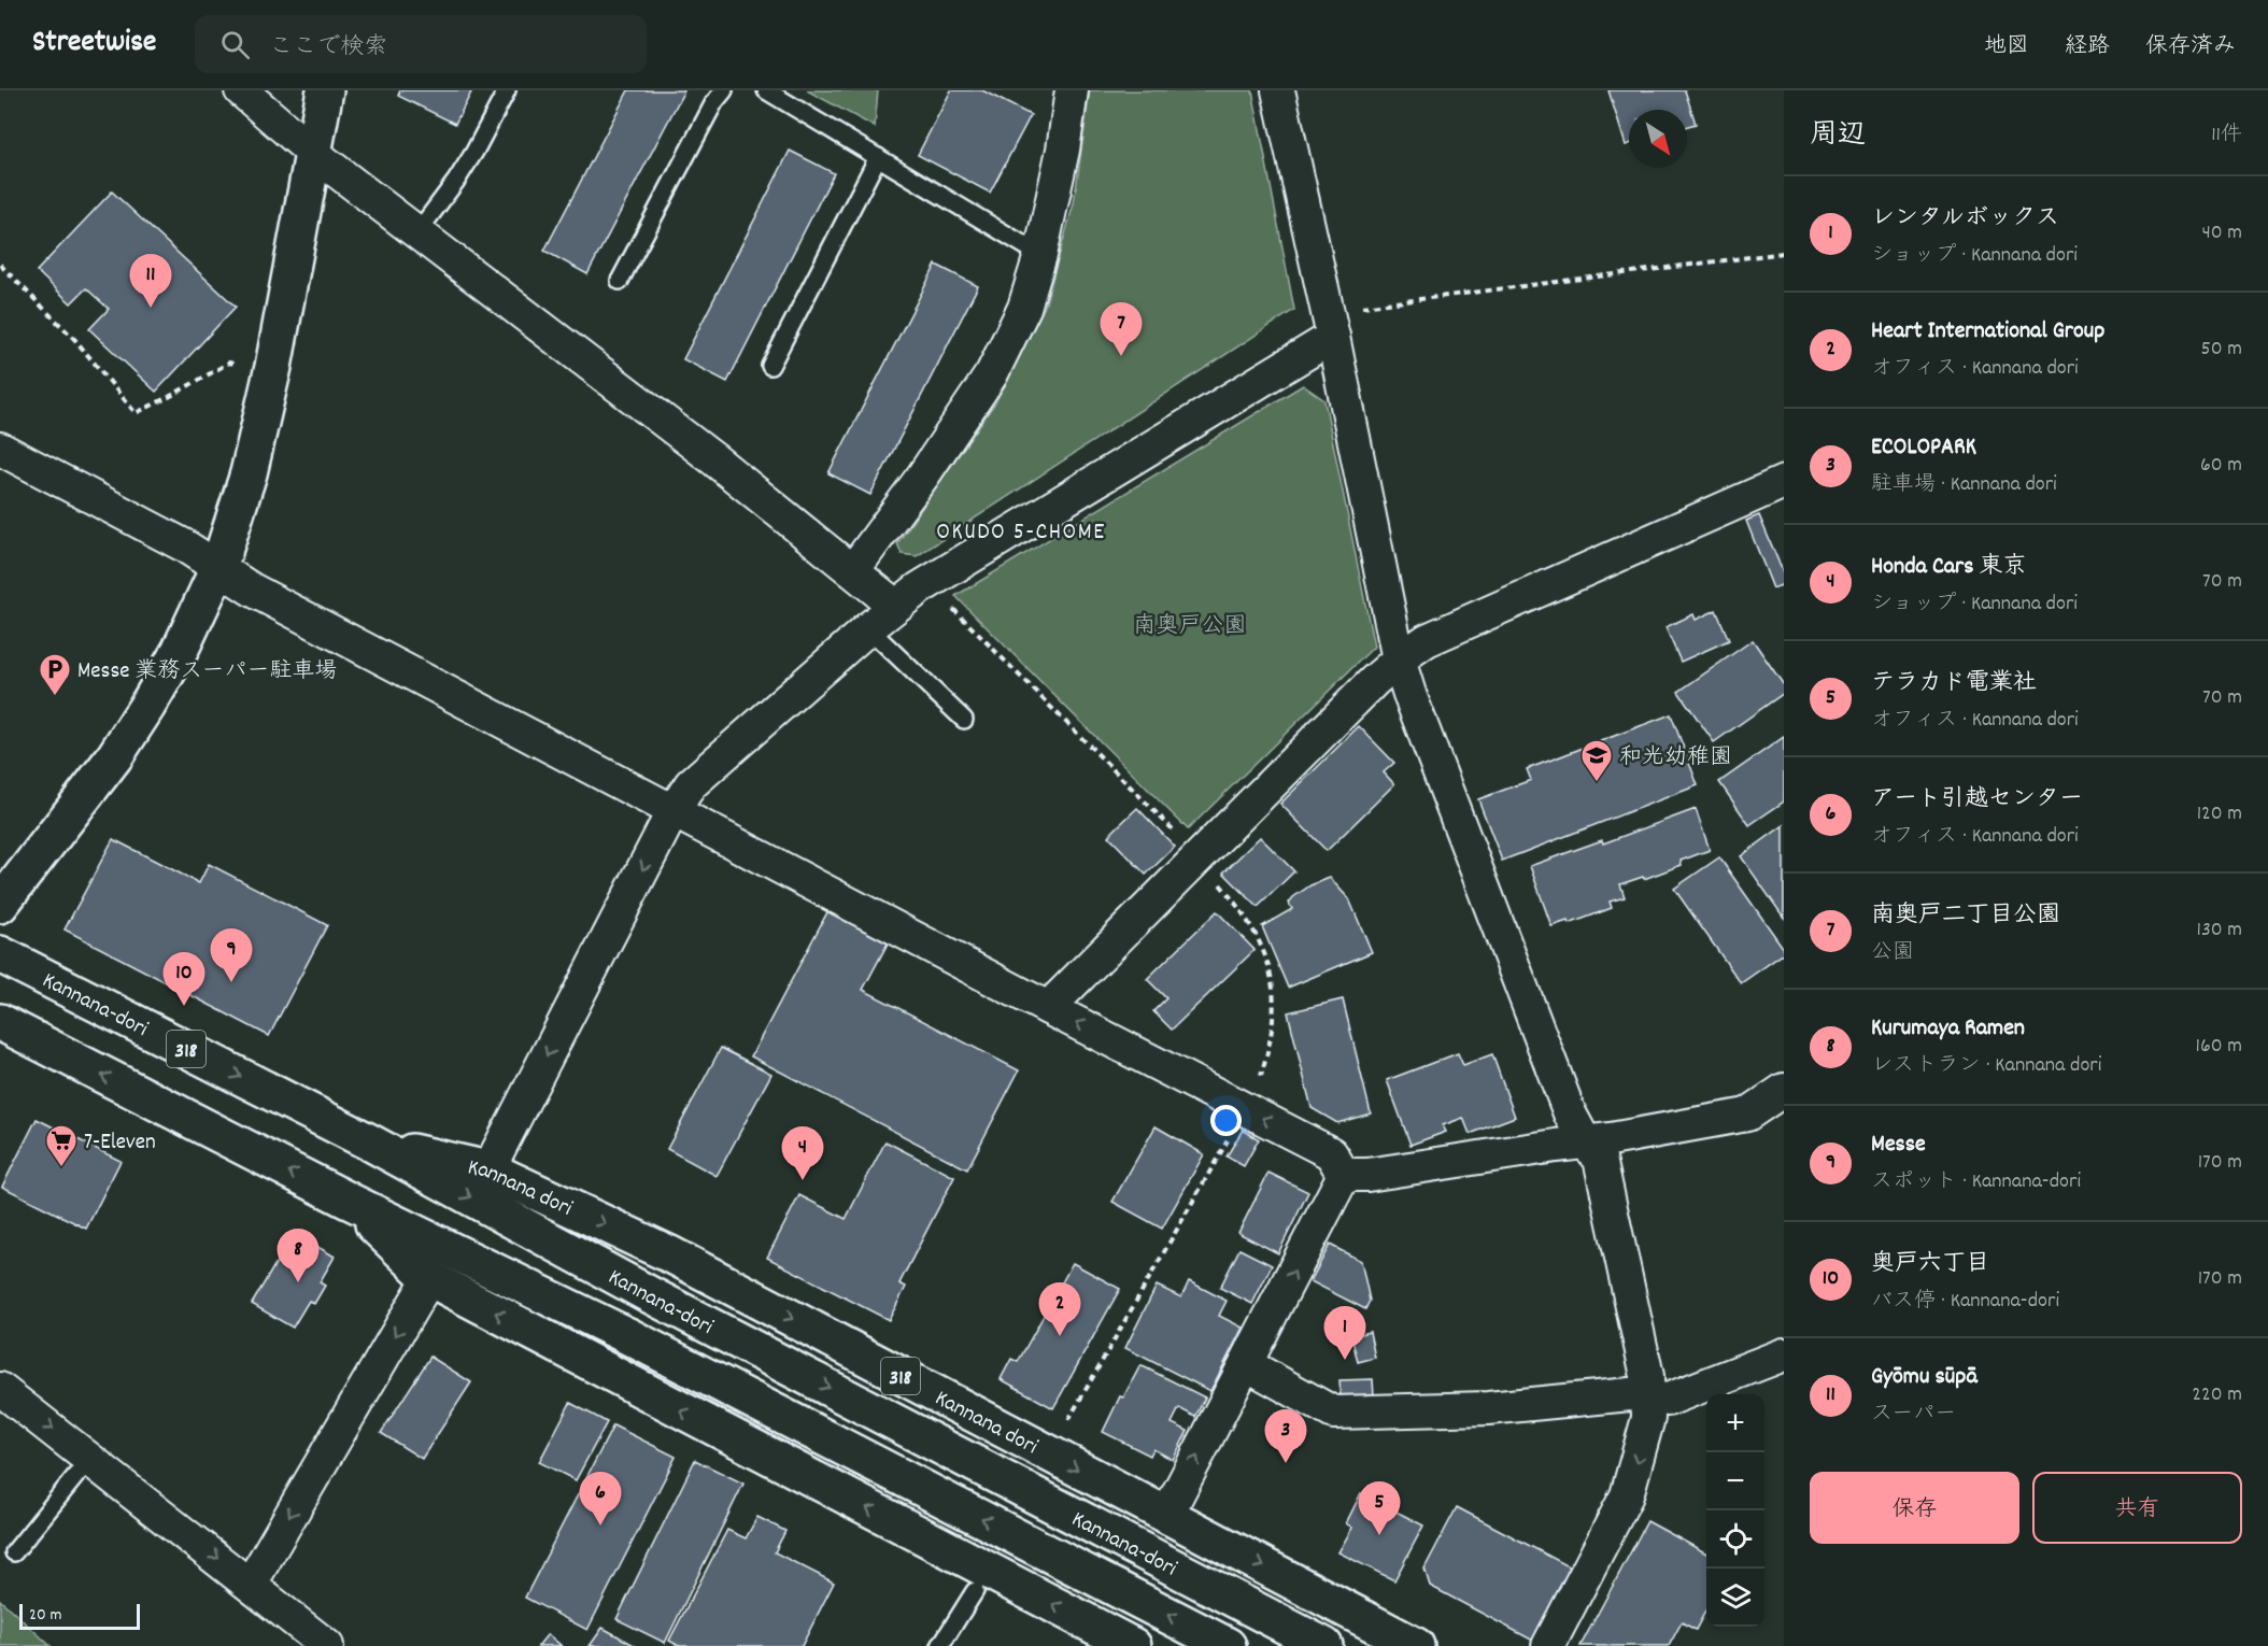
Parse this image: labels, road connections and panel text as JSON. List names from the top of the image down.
{
  "streets": {
    "main road": ["Kannana-dori", "318", "Kannana dori"]
  },
  "crossings": [
    ["Kannana-dori", "Kannana dori"]
  ],
  "districts": ["OKUDO 5-CHOME"],
  "parks": ["南奥戸公園"],
  "places": {
    "parking": ["Messe 業務スーパー駐車場"],
    "school or university": ["和光幼稚園"],
    "supermarket": ["7-Eleven"]
  },
  "scale_bar": "20 m",
  "north": "bottom right",
  "page": {
    "header": "Streetwise",
    "search": "ここで検索",
    "nav": ["地図", "経路", "保存済み"],
    "heading": ["周辺", "11件"],
    "list": [
      {
        "mark": "1",
        "name": "レンタルボックス",
        "note": "ショップ · Kannana dori",
        "value": "40 m"
      },
      {
        "mark": "2",
        "name": "Heart International Group",
        "note": "オフィス · Kannana dori",
        "value": "50 m"
      },
      {
        "mark": "3",
        "name": "ECOLOPARK",
        "note": "駐車場 · Kannana dori",
        "value": "60 m"
      },
      {
        "mark": "4",
        "name": "Honda Cars 東京",
        "note": "ショップ · Kannana dori",
        "value": "70 m"
      },
      {
        "mark": "5",
        "name": "テラカド電業社",
        "note": "オフィス · Kannana dori",
        "value": "70 m"
      },
      {
        "mark": "6",
        "name": "アート引越センター",
        "note": "オフィス · Kannana dori",
        "value": "120 m"
      },
      {
        "mark": "7",
        "name": "南奥戸二丁目公園",
        "note": "公園",
        "value": "130 m"
      },
      {
        "mark": "8",
        "name": "Kurumaya Ramen",
        "note": "レストラン · Kannana dori",
        "value": "160 m"
      },
      {
        "mark": "9",
        "name": "Messe",
        "note": "スポット · Kannana-dori",
        "value": "170 m"
      },
      {
        "mark": "10",
        "name": "奥戸六丁目",
        "note": "バス停 · Kannana-dori",
        "value": "170 m"
      },
      {
        "mark": "11",
        "name": "Gyōmu sūpā",
        "note": "スーパー",
        "value": "220 m"
      }
    ],
    "pins": [
      "11",
      "7",
      "9",
      "10",
      "4",
      "8",
      "2",
      "1",
      "3",
      "6",
      "5"
    ],
    "map_buttons": ["+", "−"],
    "buttons": ["保存", "共有"],
    "scale": "20 m"
  }
}
